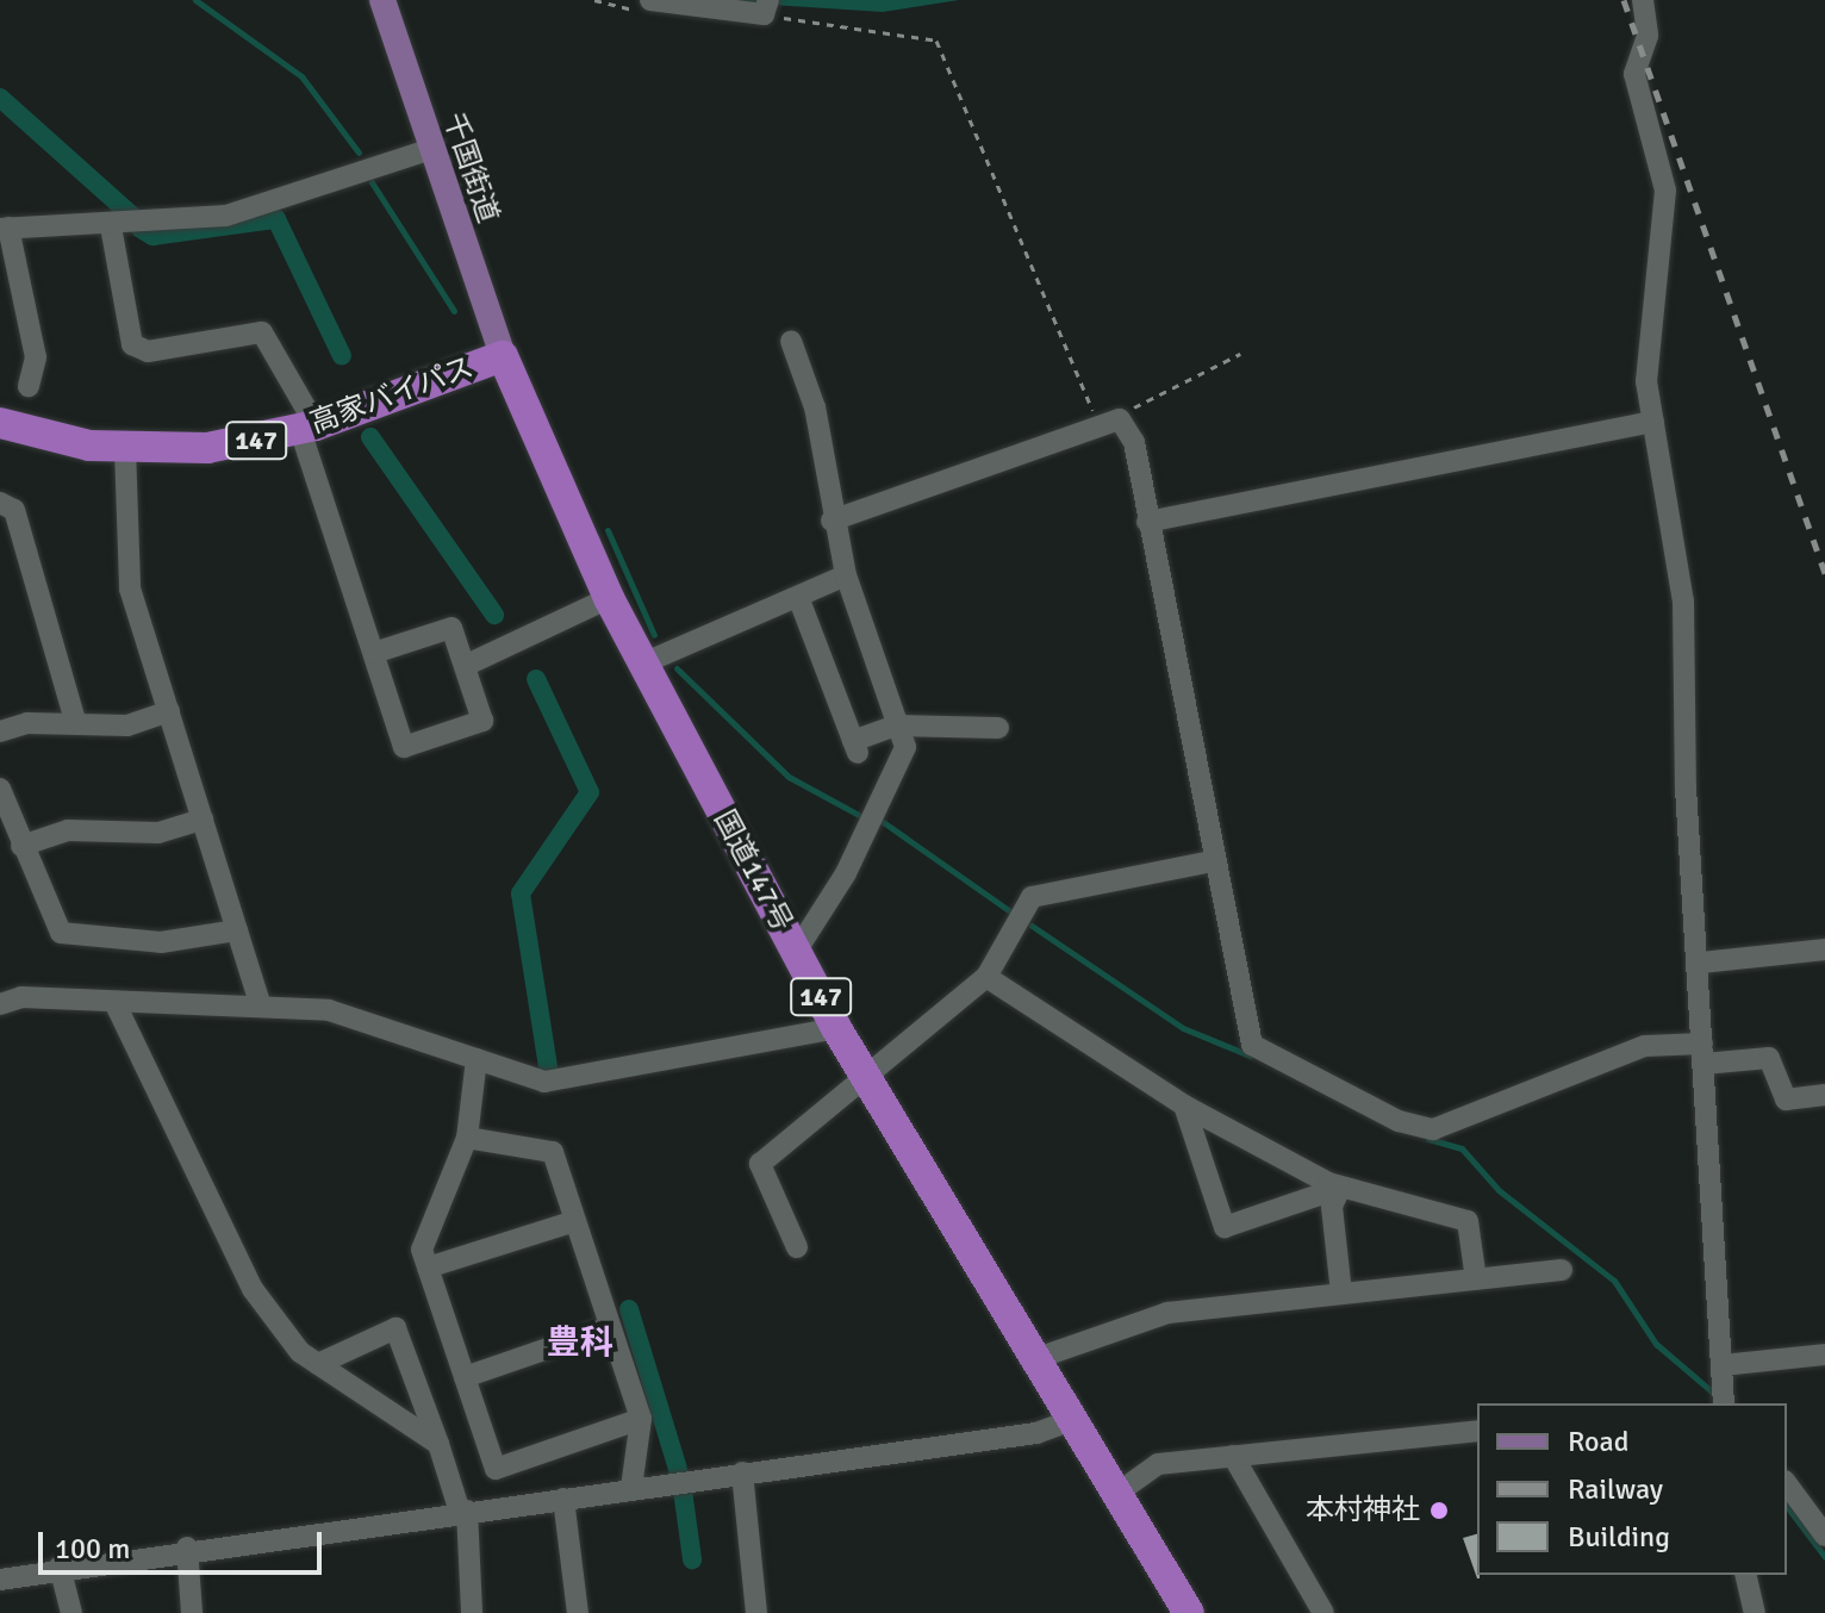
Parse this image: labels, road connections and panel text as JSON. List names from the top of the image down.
{
  "streets": {
    "highway": ["高家バイパス", "147", "国道147号"],
    "main road": ["千国街道"]
  },
  "crossings": [
    ["千国街道", "高家バイパス"],
    ["千国街道", "国道147号"],
    ["高家バイパス", "国道147号"]
  ],
  "districts": ["豊科"],
  "places": ["本村神社"],
  "legend": ["Road", "Railway", "Building"],
  "scale_bar": "100 m"
}
